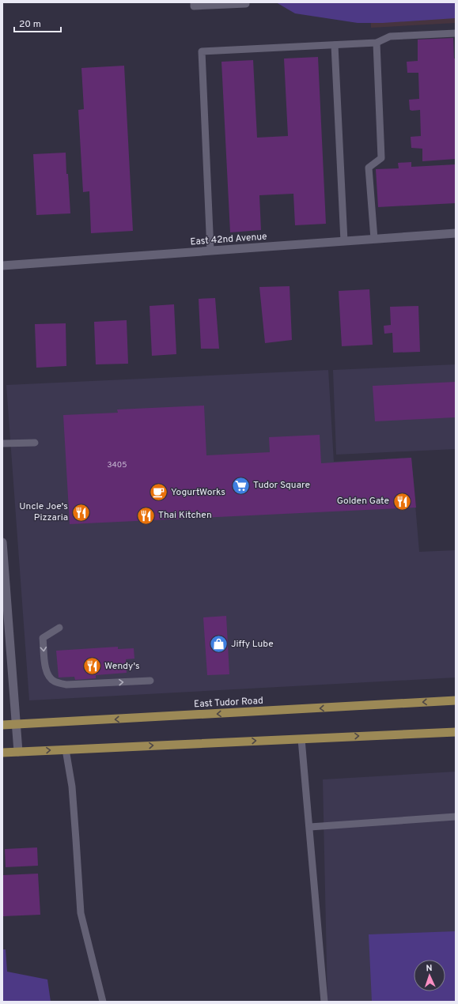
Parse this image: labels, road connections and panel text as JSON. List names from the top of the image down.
{
  "streets": {
    "main road": ["East Tudor Road"],
    "street": ["East 42nd Avenue"]
  },
  "places": {
    "supermarket": ["Tudor Square"],
    "cafe": ["YogurtWorks"],
    "restaurant": [
      "Golden Gate",
      "Uncle Joe's Pizzaria",
      "Thai Kitchen",
      "Wendy's"
    ],
    "shop": ["Jiffy Lube"]
  },
  "house_numbers": ["3405"],
  "scale_bar": "20 m",
  "north": "top"
}
